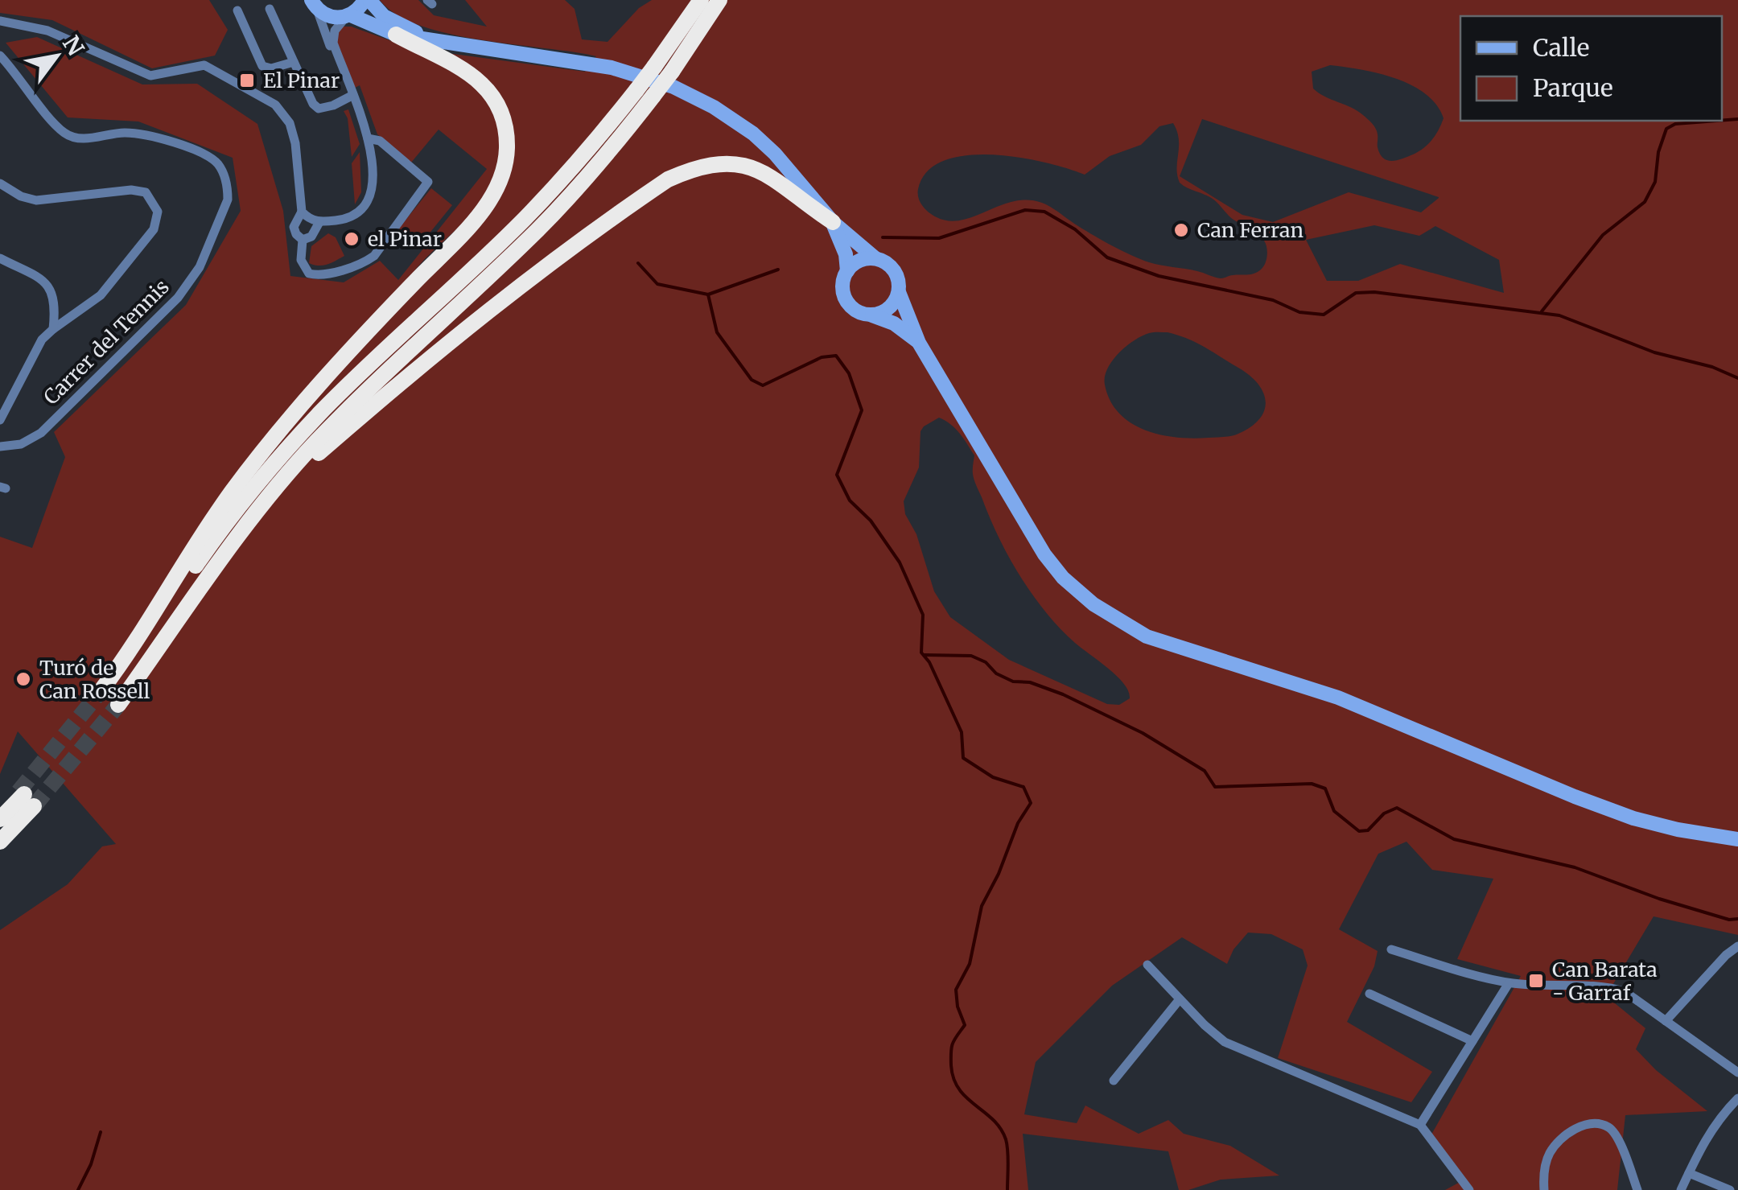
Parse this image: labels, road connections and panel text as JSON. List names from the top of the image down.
{
  "streets": {
    "street": ["Carrer del Tennis"]
  },
  "places": {
    "transit": ["El Pinar", "Can Barata - Garraf"],
    "other": ["Can Ferran", "el Pinar", "Turó de Can Rossell"]
  },
  "legend": ["Calle", "Parque"],
  "north": "top right"
}
